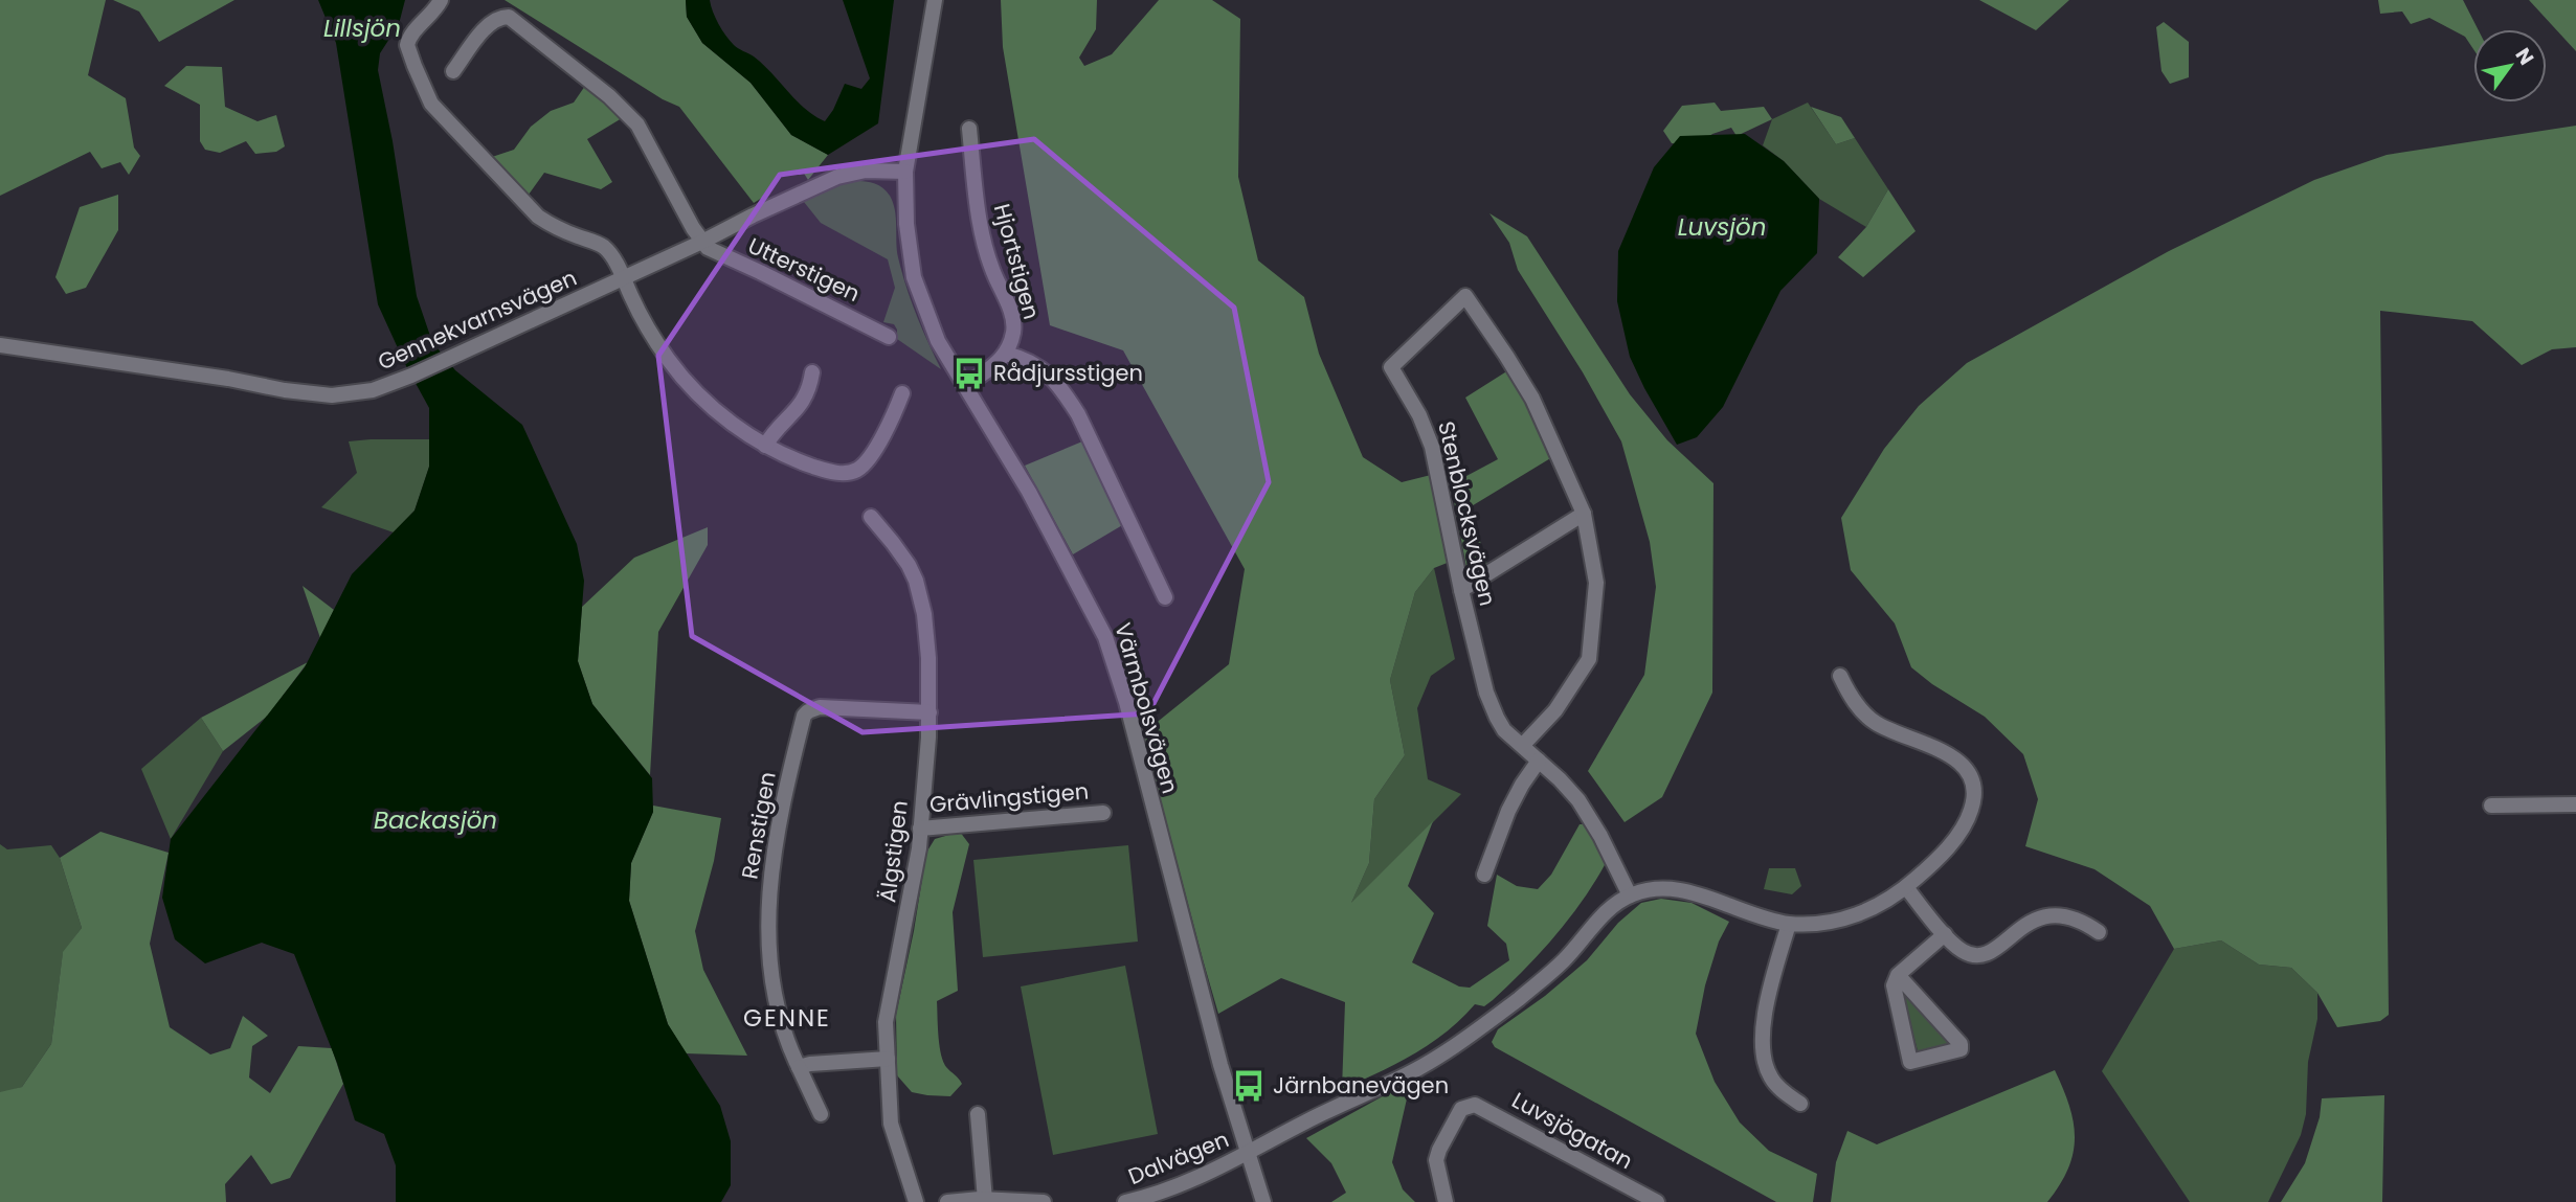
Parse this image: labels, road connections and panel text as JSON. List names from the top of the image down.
{
  "streets": {
    "street": [
      "Hjortstigen",
      "Utterstigen",
      "Gennekvarnsvägen",
      "Stenblocksvägen",
      "Värmbolsvägen",
      "Grävlingstigen",
      "Renstigen",
      "Älgstigen",
      "Luvsjögatan",
      "Dalvägen"
    ]
  },
  "crossings": [
    ["Utterstigen", "Gennekvarnsvägen"],
    ["Gennekvarnsvägen", "Värmbolsvägen"],
    ["Värmbolsvägen", "Dalvägen"],
    ["Grävlingstigen", "Älgstigen"],
    ["Renstigen", "Älgstigen"]
  ],
  "districts": ["GENNE"],
  "water": ["Lillsjön", "Luvsjön", "Backasjön"],
  "places": {
    "bus stop": ["Rådjursstigen", "Järnbanevägen"]
  },
  "north": "top right"
}
